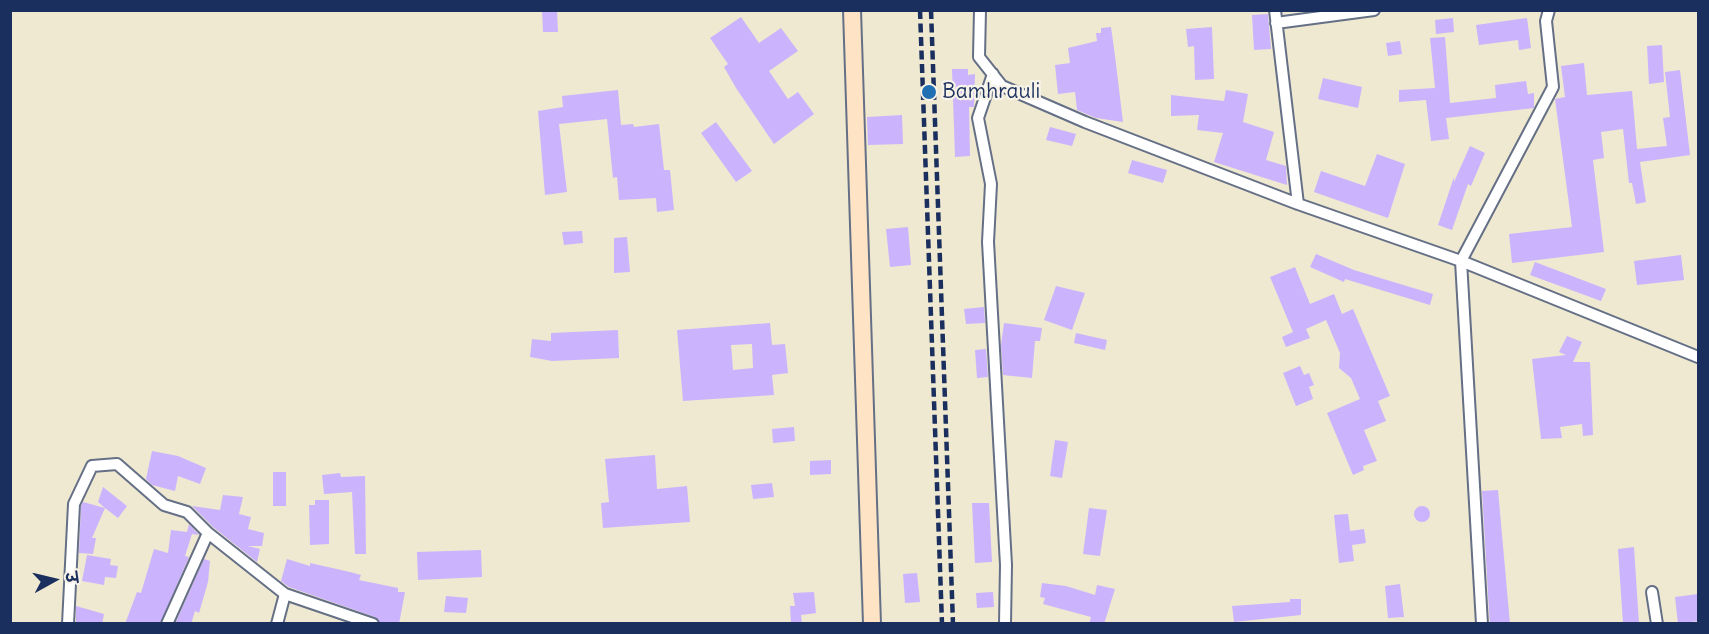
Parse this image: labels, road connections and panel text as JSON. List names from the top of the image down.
{
  "places": ["Bamhrauli"],
  "north": "right"
}
